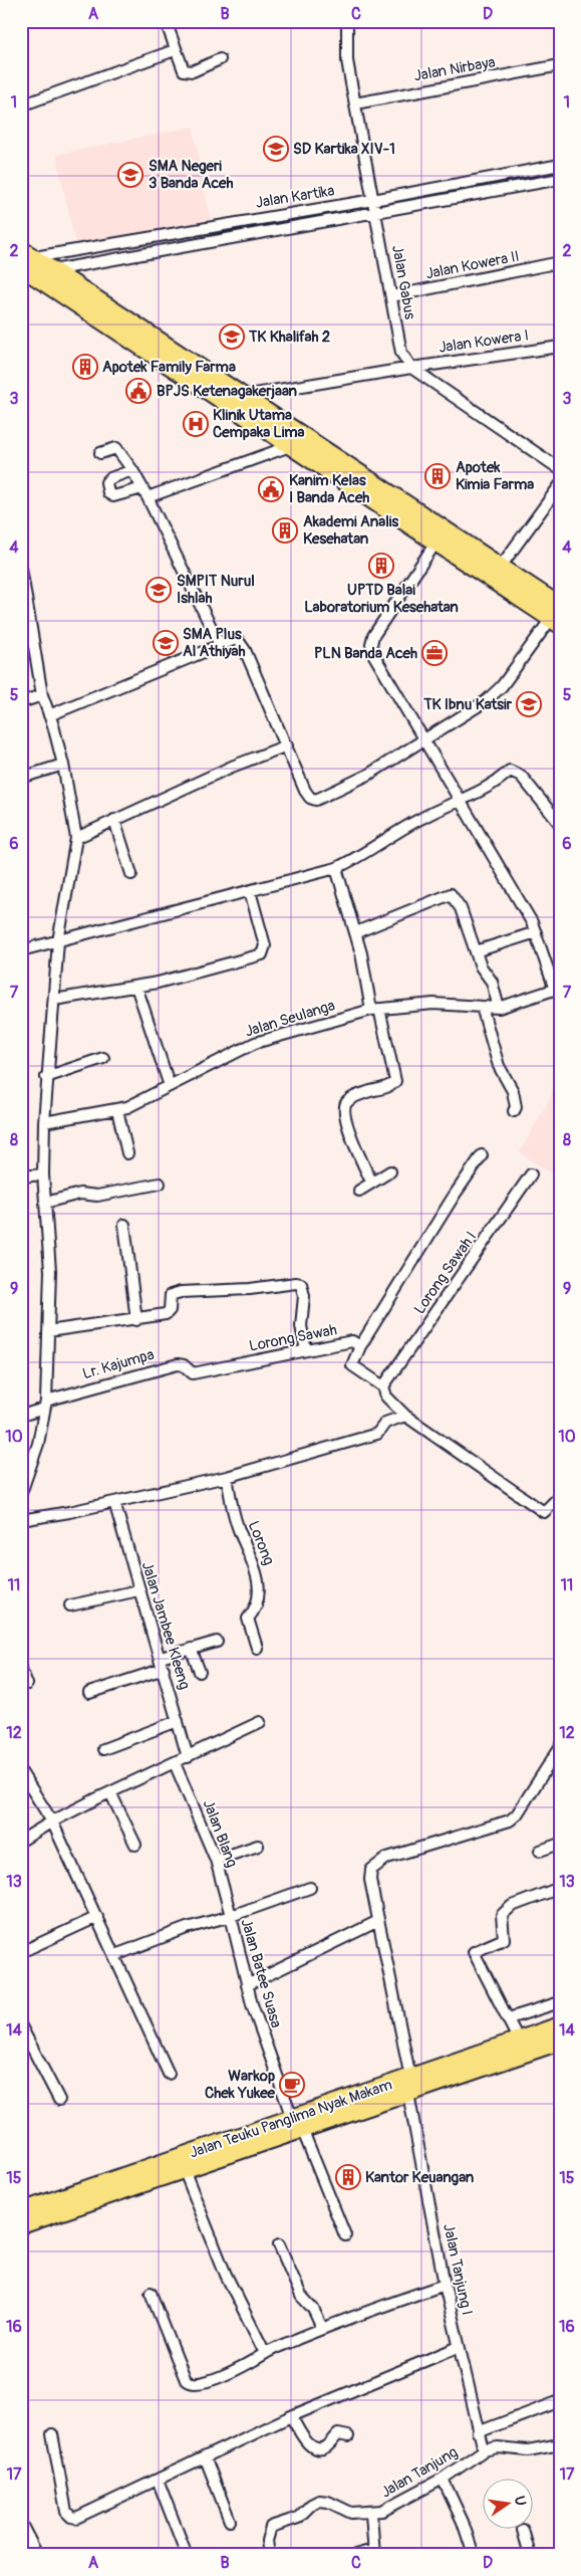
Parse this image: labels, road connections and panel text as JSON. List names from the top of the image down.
{
  "streets": {
    "main road": ["Jalan Teuku Panglima Nyak Makam"],
    "street": [
      "Jalan Nirbaya",
      "Jalan Kartika",
      "Jalan Kowera II",
      "Jalan Gabus",
      "Jalan Kowera I",
      "Jalan Seulanga",
      "Lorong Sawah I",
      "Lorong Sawah",
      "Lr. Kajumpa",
      "Lorong",
      "Jalan Jambee Kleeng",
      "Jalan Blang",
      "Jalan Batee Suasa",
      "Jalan Tanjung I",
      "Jalan Tanjung"
    ]
  },
  "crossings": [
    ["Jalan Nirbaya", "Jalan Gabus"],
    ["Jalan Kartika", "Jalan Gabus"],
    ["Jalan Kowera II", "Jalan Gabus"],
    ["Jalan Gabus", "Jalan Kowera I"],
    ["Lorong Sawah", "Lr. Kajumpa"],
    ["Jalan Blang", "Jalan Batee Suasa"],
    ["Jalan Batee Suasa", "Jalan Teuku Panglima Nyak Makam"],
    ["Jalan Teuku Panglima Nyak Makam", "Jalan Tanjung I"],
    ["Jalan Tanjung I", "Jalan Tanjung"]
  ],
  "places": {
    "school or university": [
      "SD Kartika XIV-1",
      "SMA Negeri 3 Banda Aceh",
      "TK Khalifah 2",
      "SMPIT Nurul Ishlah",
      "SMA Plus Al Athiyah",
      "TK Ibnu Katsir"
    ],
    "building": [
      "Apotek Family Farma",
      "Apotek Kimia Farma",
      "Akademi Analis Kesehatan",
      "UPTD Balai Laboratorium Kesehatan",
      "Kantor Keuangan"
    ],
    "public building": ["BPJS Ketenagakerjaan", "Kanim Kelas I Banda Aceh"],
    "hospital": ["Klinik Utama Cempaka Lima"],
    "office": ["PLN Banda Aceh"],
    "cafe": ["Warkop Chek Yukee"]
  },
  "north": "right",
  "grid": {
    "columns": [
      "A",
      "B",
      "C",
      "D"
    ],
    "rows": [
      "1",
      "2",
      "3",
      "4",
      "5",
      "6",
      "7",
      "8",
      "9",
      "10",
      "11",
      "12",
      "13",
      "14",
      "15",
      "16",
      "17"
    ]
  }
}
